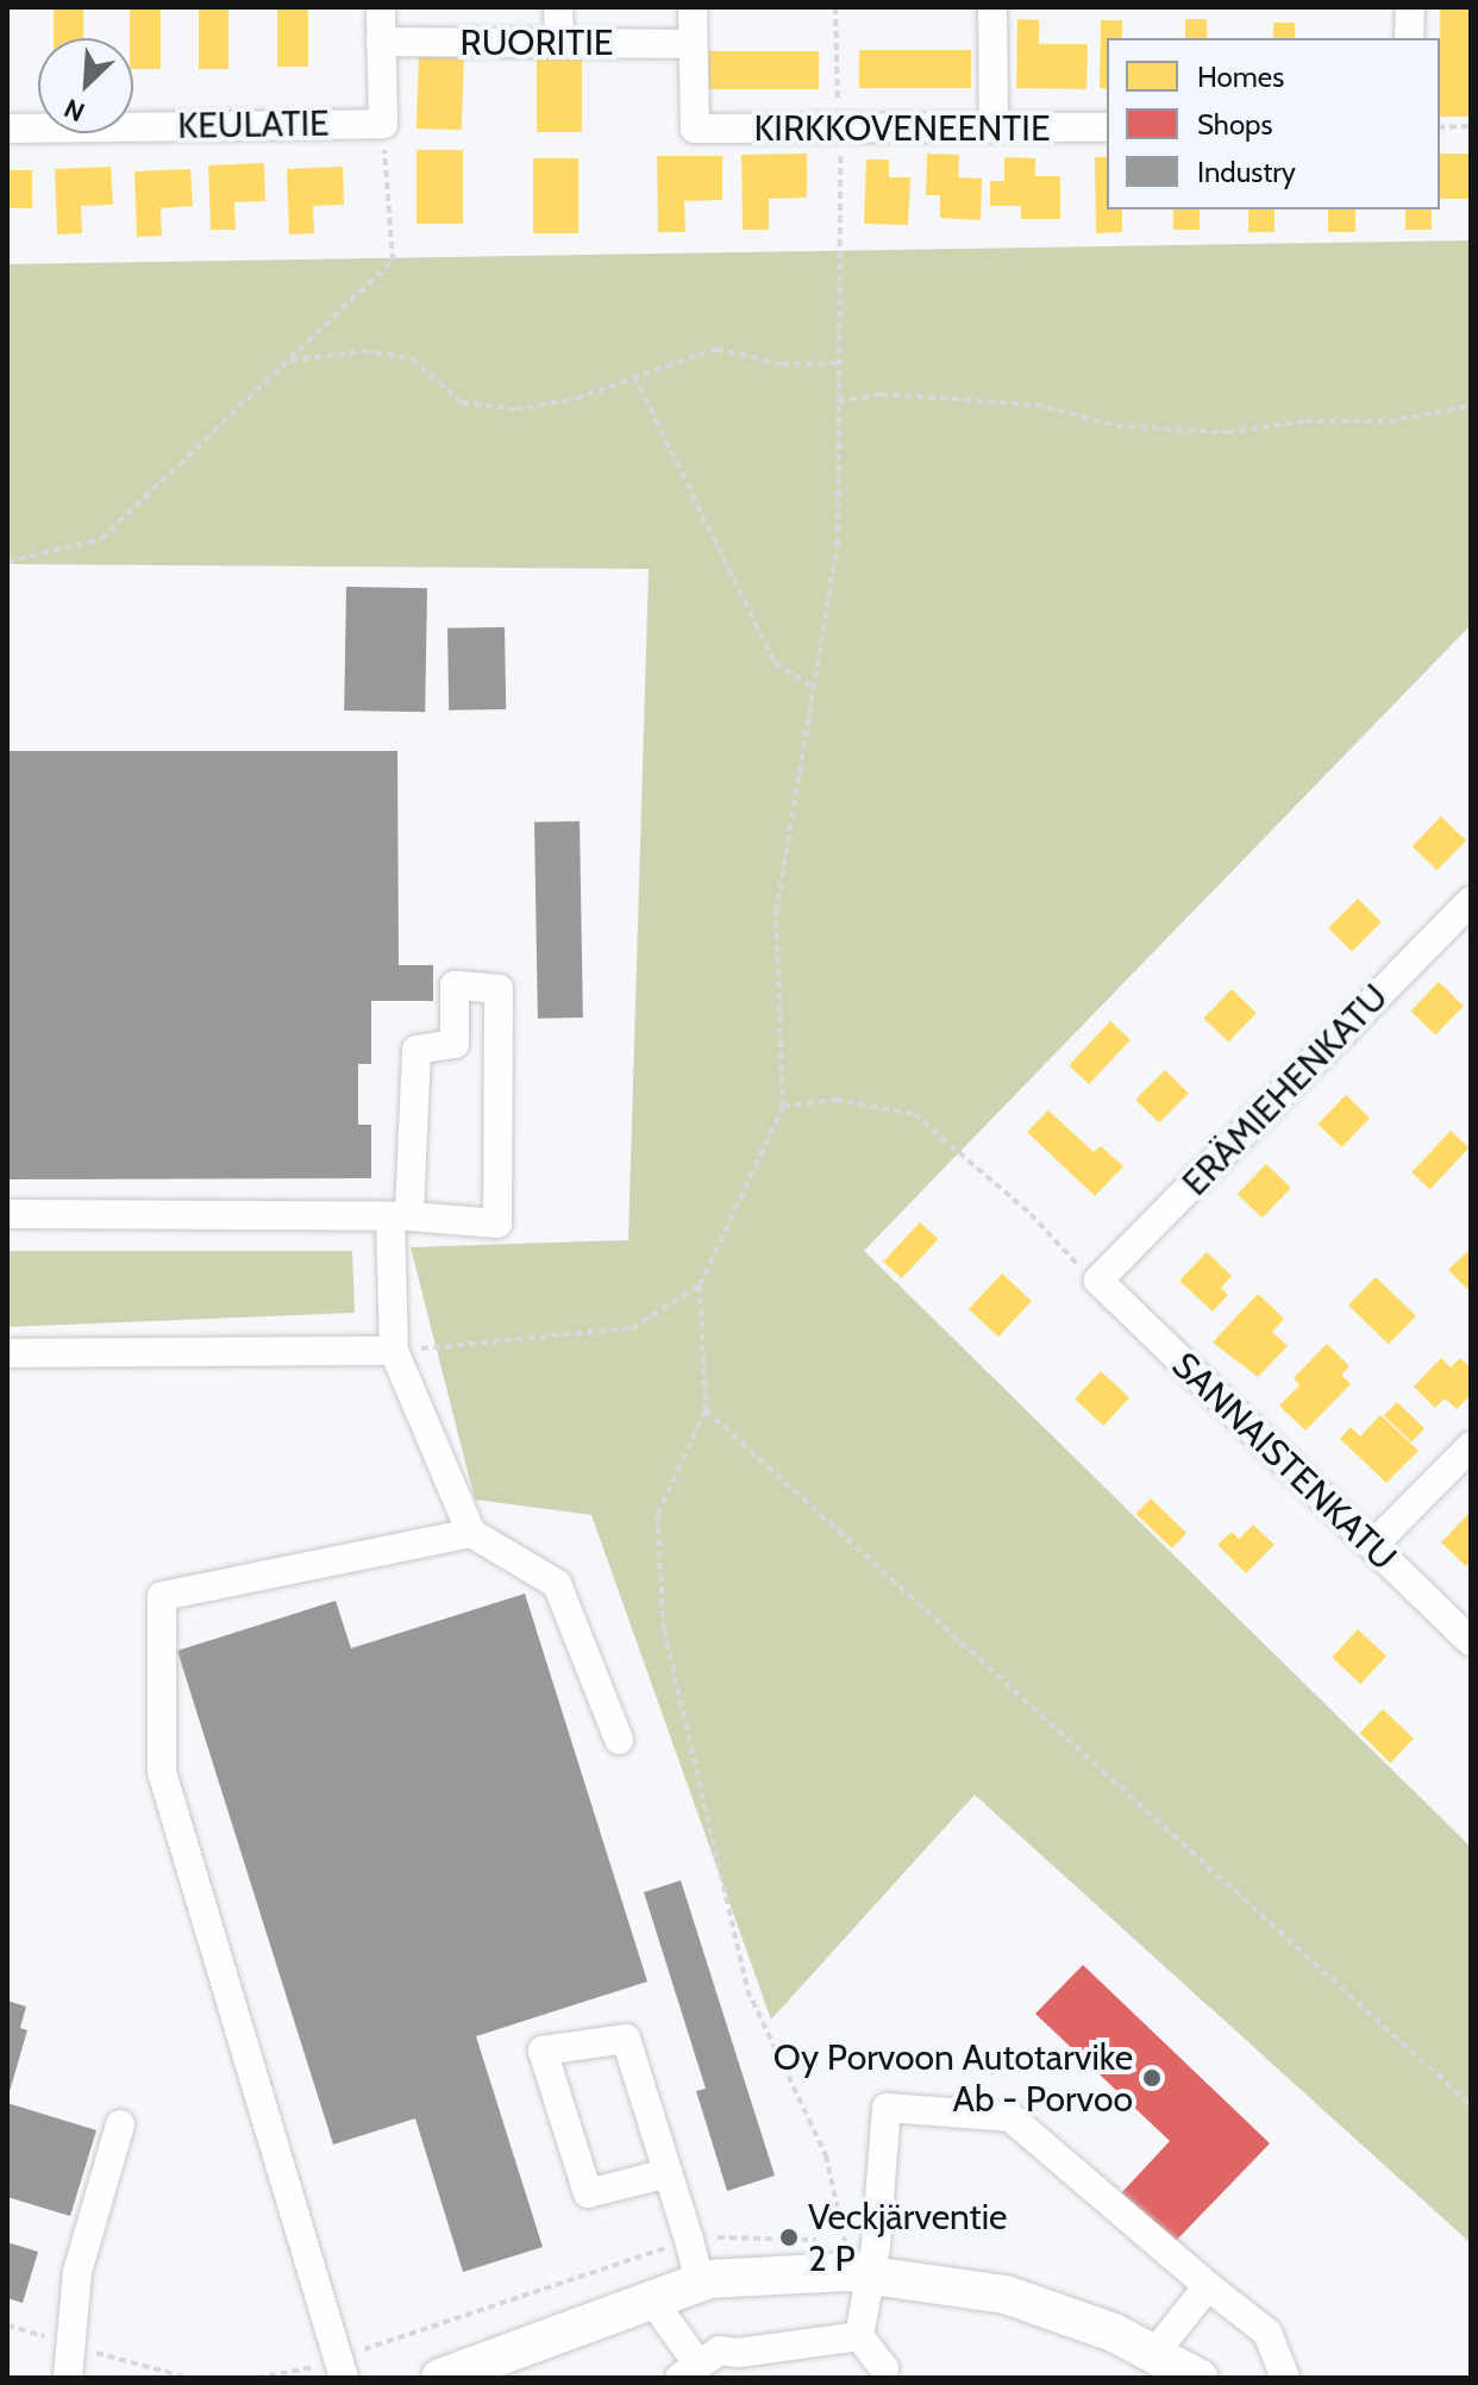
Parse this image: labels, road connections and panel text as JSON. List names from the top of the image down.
{
  "streets": {
    "street": [
      "RUORITIE",
      "KEULATIE",
      "KIRKKOVENEENTIE",
      "ERÄMIEHENKATU",
      "SANNAISTENKATU"
    ]
  },
  "crossings": [
    ["RUORITIE", "KEULATIE"],
    ["RUORITIE", "KIRKKOVENEENTIE"],
    ["ERÄMIEHENKATU", "SANNAISTENKATU"]
  ],
  "places": ["Oy Porvoon Autotarvike Ab - Porvoo", "Veckjärventie 2 P"],
  "legend": ["Homes", "Shops", "Industry"],
  "north": "bottom left"
}
